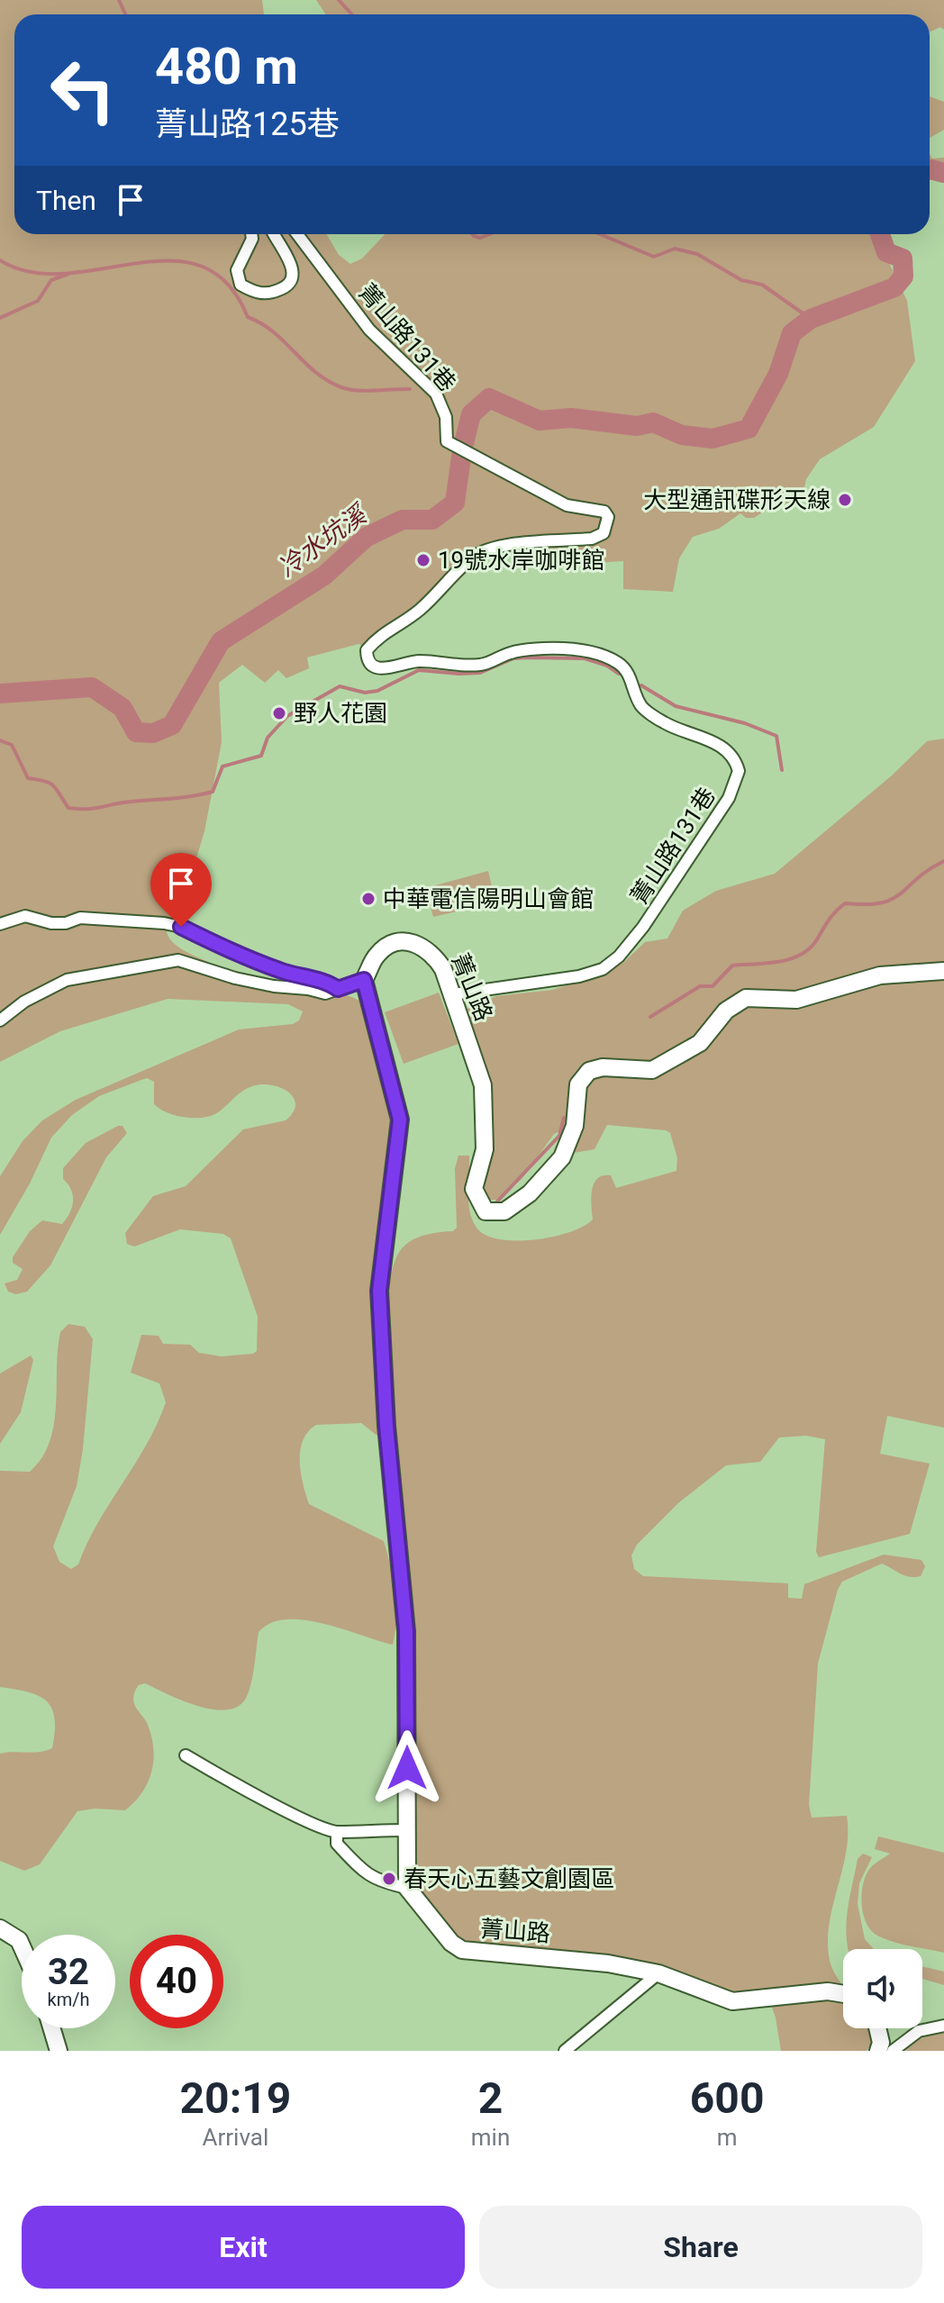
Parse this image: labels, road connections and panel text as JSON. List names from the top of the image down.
{
  "streets": {
    "street": ["菁山路131巷", "菁山路"]
  },
  "crossings": [
    ["菁山路131巷", "菁山路"]
  ],
  "water": ["冷水坑溪"],
  "places": [
    "大型通訊碟形天線",
    "19號水岸咖啡館",
    "野人花園",
    "中華電信陽明山會館",
    "春天心五藝文創園區"
  ],
  "page": {
    "turn": ["480 m", "菁山路125巷"],
    "then": "Then",
    "speed": "32 km/h",
    "limit": "40",
    "eta": [
      "20:19",
      "Arrival",
      "2",
      "min",
      "600",
      "m"
    ],
    "buttons": ["Exit", "Share"]
  }
}
